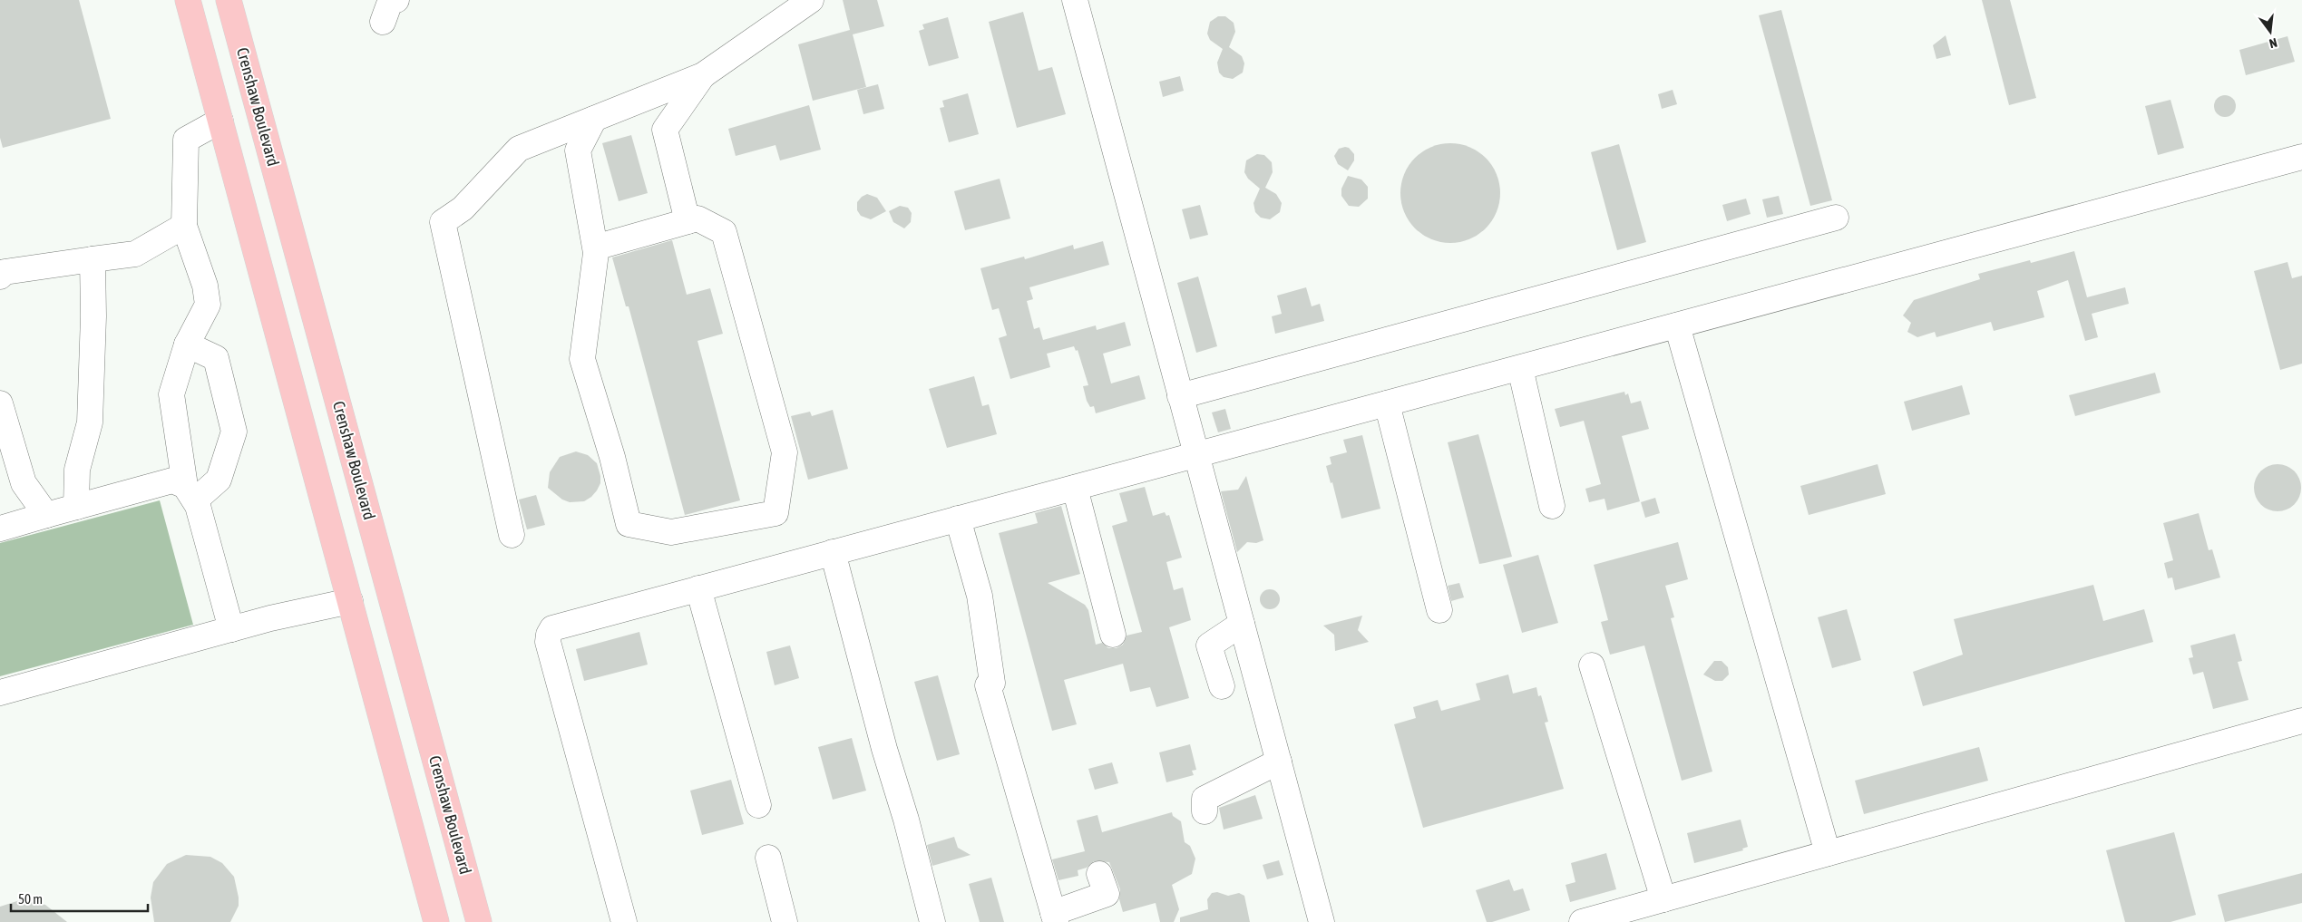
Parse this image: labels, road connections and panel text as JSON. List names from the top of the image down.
{
  "streets": {
    "main road": ["Crenshaw Boulevard"]
  },
  "scale_bar": "50 m",
  "north": "bottom"
}
